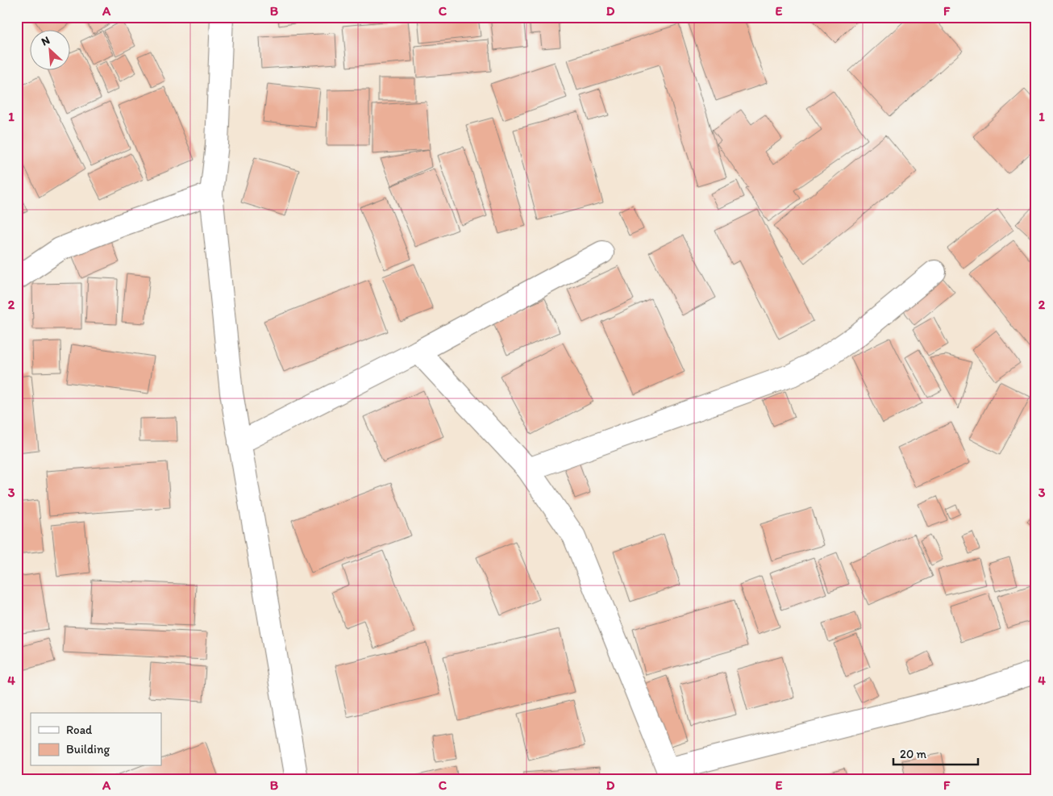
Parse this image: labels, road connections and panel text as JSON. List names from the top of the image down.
{
  "legend": ["Road", "Building"],
  "scale_bar": "20 m",
  "north": "top left",
  "grid": {
    "columns": [
      "A",
      "B",
      "C",
      "D",
      "E",
      "F"
    ],
    "rows": [
      "1",
      "2",
      "3",
      "4"
    ]
  }
}
